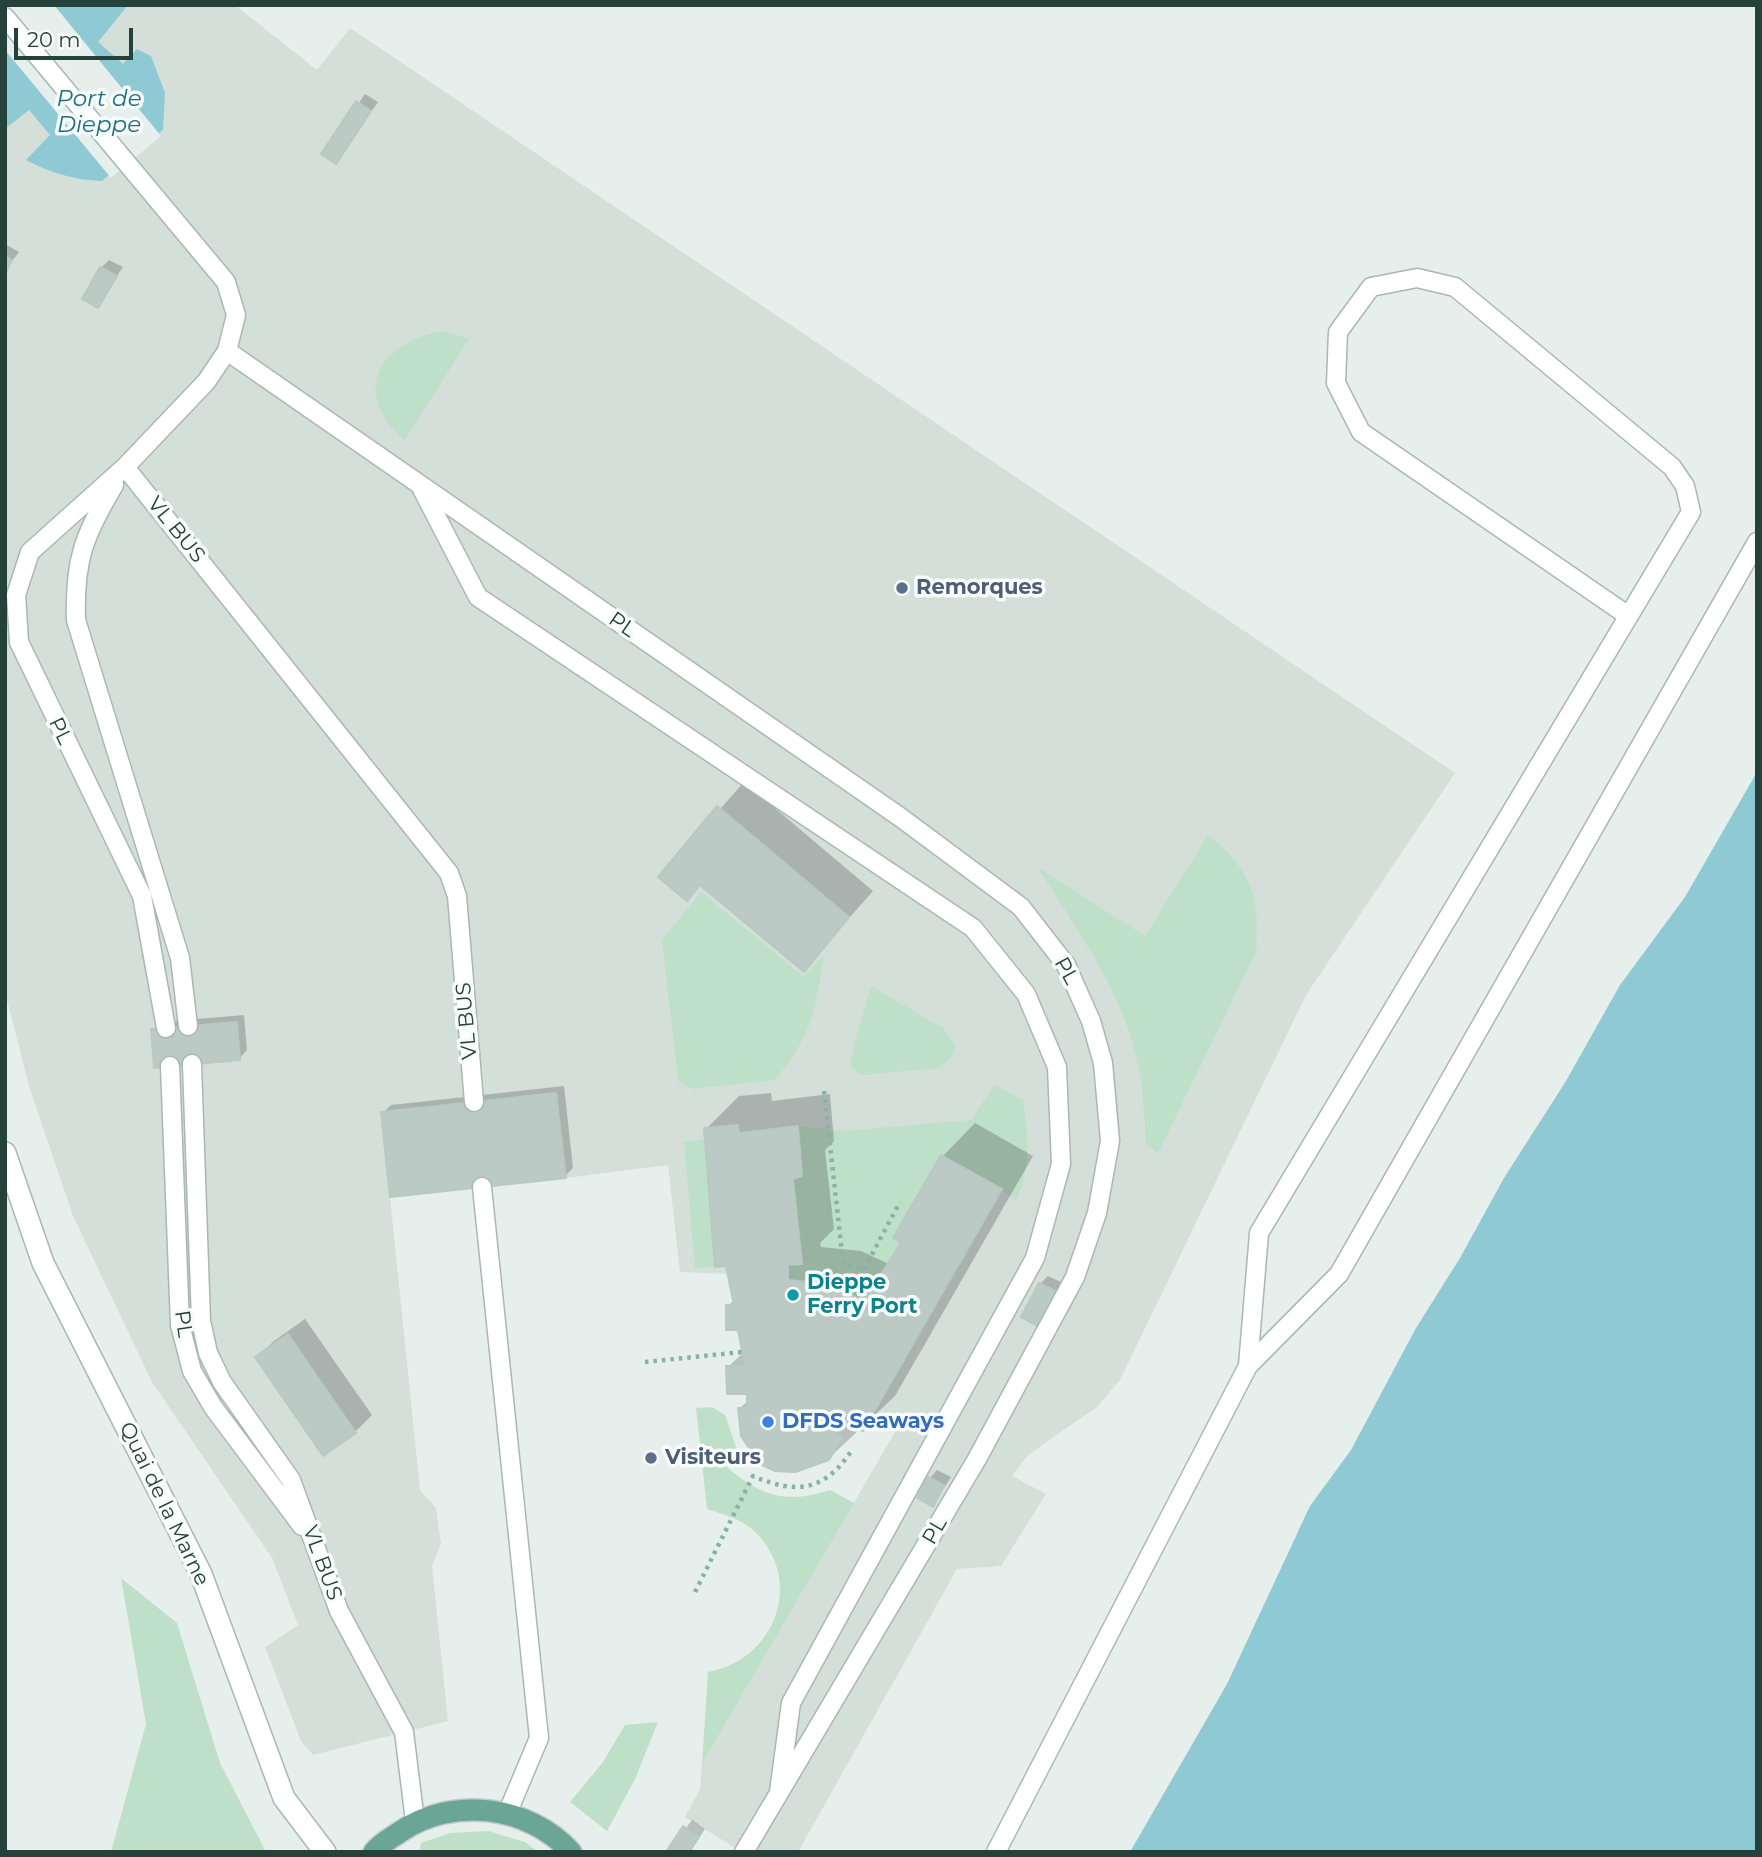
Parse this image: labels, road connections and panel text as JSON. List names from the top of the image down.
{
  "streets": {
    "street": ["Quai de la Marne"],
    "lane": ["VL BUS", "PL"]
  },
  "crossings": [
    ["VL BUS", "PL"]
  ],
  "water": ["Port de Dieppe"],
  "places": [
    "Remorques",
    "Dieppe Ferry Port",
    "DFDS Seaways",
    "Visiteurs"
  ],
  "scale_bar": "20 m"
}
